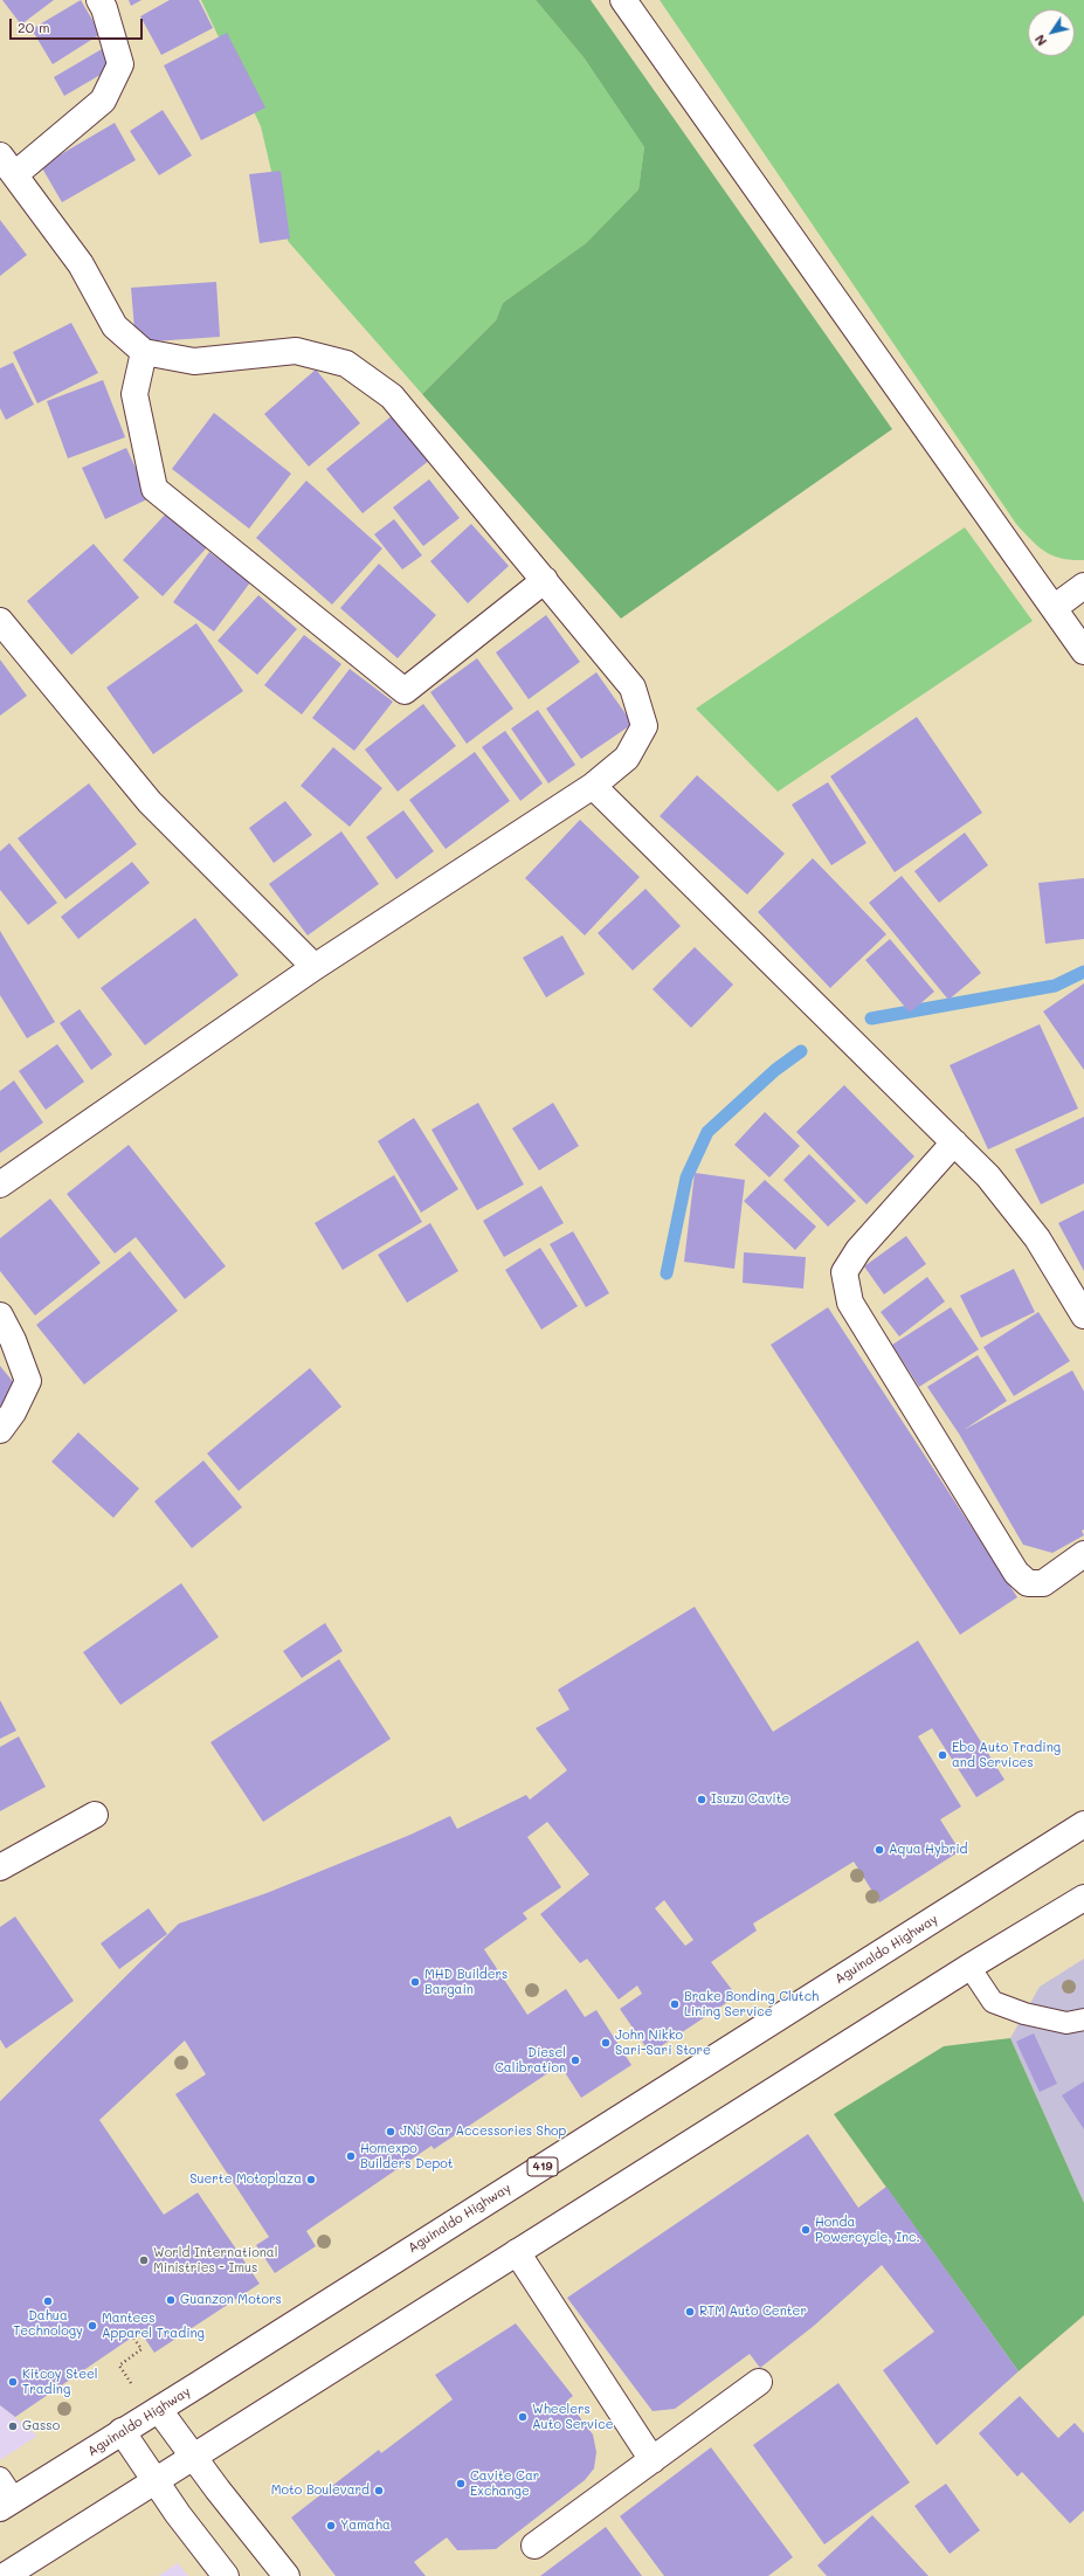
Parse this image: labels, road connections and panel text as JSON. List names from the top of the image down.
{
  "streets": {
    "main road": ["Aguinaldo Highway", "419"]
  },
  "places": [
    "Ebo Auto Trading and Services",
    "Isuzu Cavite",
    "Aqua Hybrid",
    "MHD Builders Bargain",
    "Brake Bonding Clutch Lining Service",
    "John Nikko Sari-Sari Store",
    "Diesel Calibration",
    "JNJ Car Accessories Shop",
    "Homexpo Builders Depot",
    "Suerte Motoplaza",
    "Honda Powercycle, Inc.",
    "World International Ministries - Imus",
    "Guanzon Motors",
    "Dahua Technology",
    "RTM Auto Center",
    "Mantees Apparel Trading",
    "Kitcoy Steel Trading",
    "Wheelers Auto Service",
    "Gasso",
    "Cavite Car Exchange",
    "Moto Boulevard",
    "Yamaha"
  ],
  "scale_bar": "20 m",
  "north": "bottom left"
}
